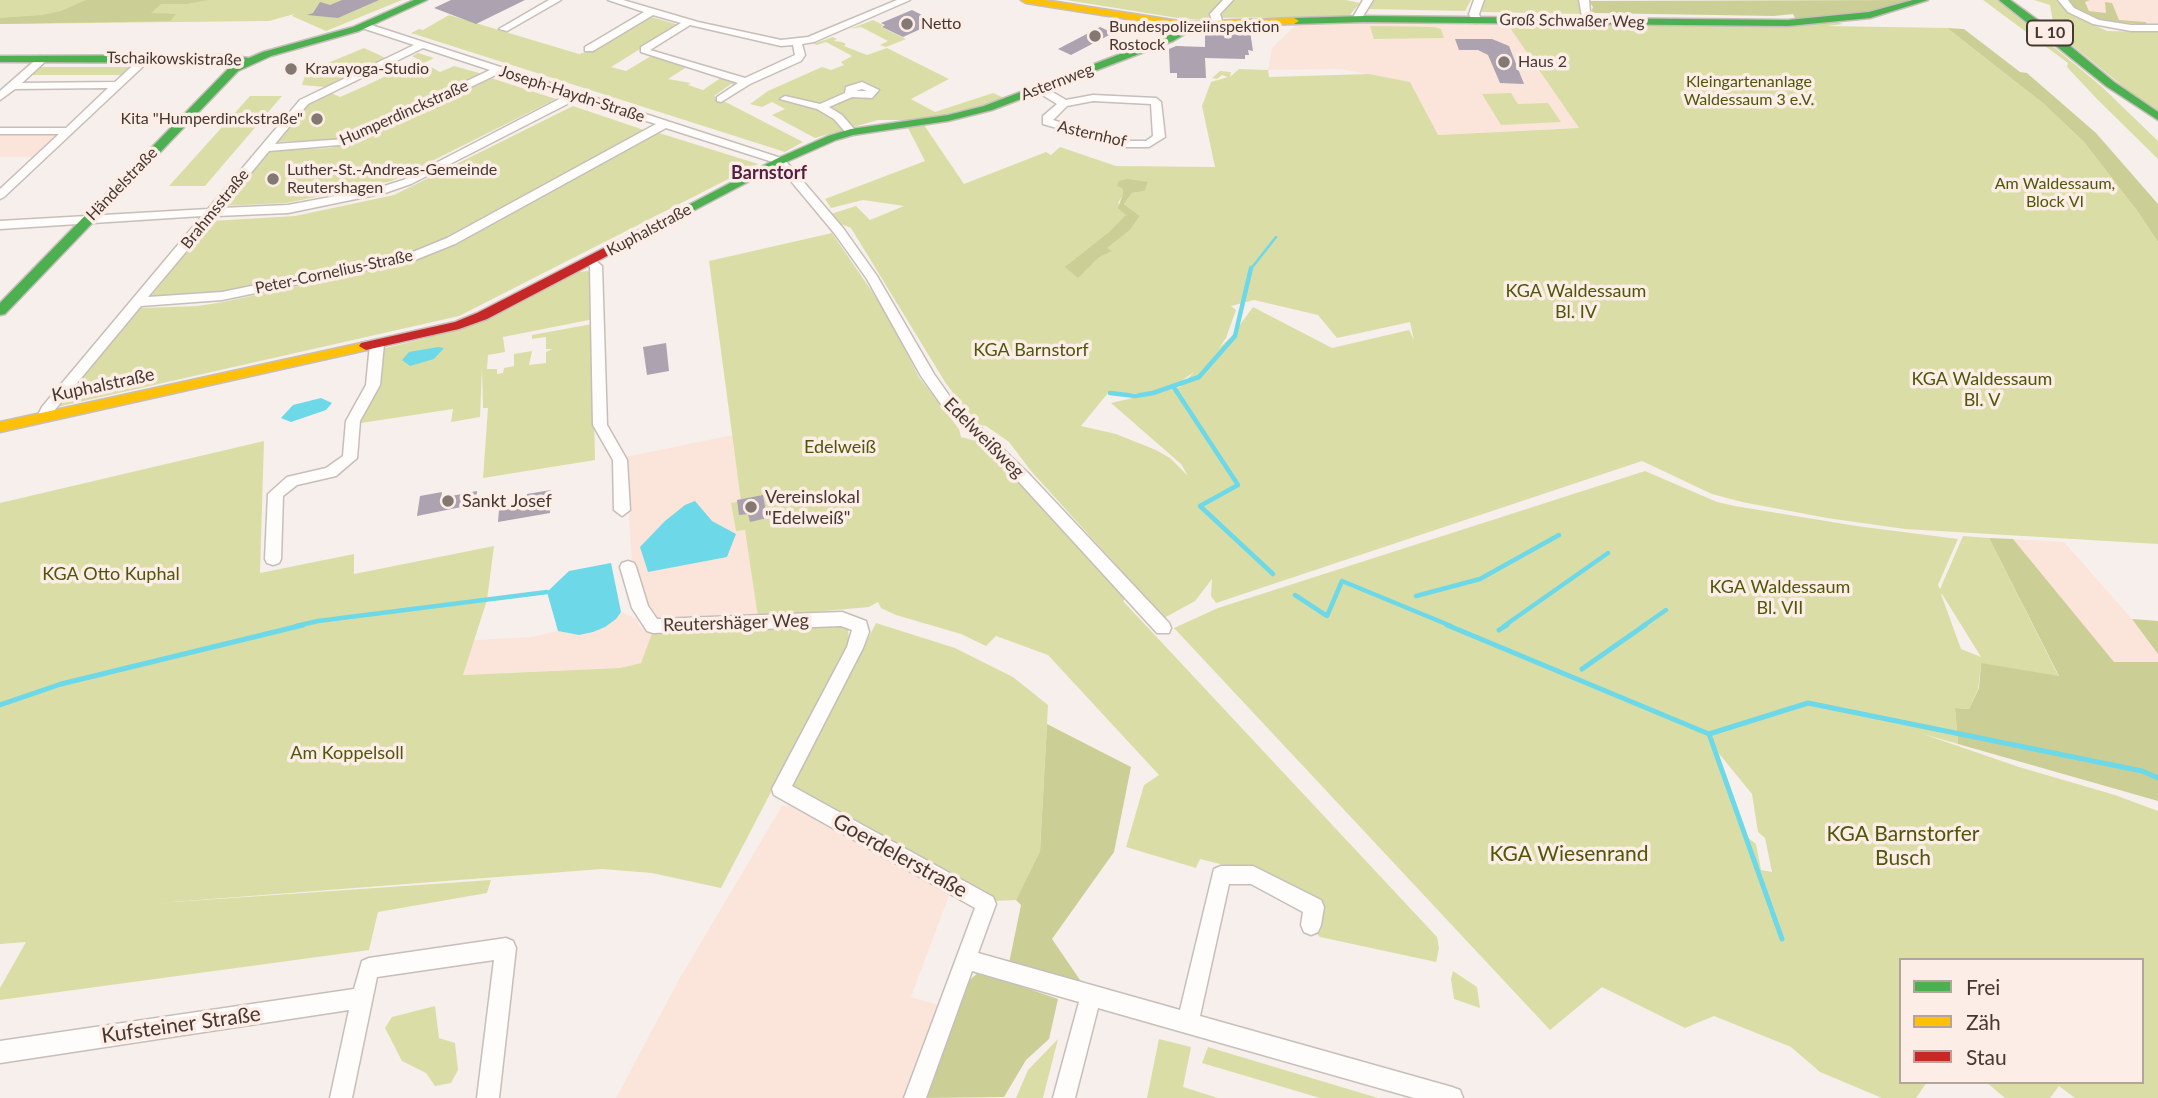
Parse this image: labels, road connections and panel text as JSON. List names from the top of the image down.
{
  "streets": {
    "main road": [
      "Groß Schwaßer Weg",
      "L 10",
      "Tschaikowskistraße",
      "Asternweg",
      "Händelstraße",
      "Kuphalstraße"
    ],
    "street": [
      "Joseph-Haydn-Straße",
      "Humperdinckstraße",
      "Asternhof",
      "Brahmsstraße",
      "Peter-Cornelius-Straße",
      "Edelweißweg",
      "Reutershäger Weg",
      "Goerdelerstraße",
      "Kufsteiner Straße"
    ]
  },
  "crossings": [
    ["Groß Schwaßer Weg", "Asternweg"],
    ["Tschaikowskistraße", "Joseph-Haydn-Straße"],
    ["Tschaikowskistraße", "Händelstraße"],
    ["Asternweg", "Asternhof"],
    ["Asternweg", "Kuphalstraße"],
    ["Joseph-Haydn-Straße", "Humperdinckstraße"],
    ["Joseph-Haydn-Straße", "Brahmsstraße"],
    ["Joseph-Haydn-Straße", "Kuphalstraße"],
    ["Joseph-Haydn-Straße", "Peter-Cornelius-Straße"],
    ["Joseph-Haydn-Straße", "Edelweißweg"],
    ["Humperdinckstraße", "Brahmsstraße"],
    ["Brahmsstraße", "Kuphalstraße"],
    ["Brahmsstraße", "Peter-Cornelius-Straße"],
    ["Kuphalstraße", "Edelweißweg"],
    ["Reutershäger Weg", "Goerdelerstraße"]
  ],
  "districts": ["Barnstorf"],
  "parks": [
    "Kleingartenanlage Waldessaum 3 e.V.",
    "Am Waldessaum, Block VI",
    "KGA Waldessaum Bl. IV",
    "KGA Barnstorf",
    "KGA Waldessaum Bl. V",
    "Edelweiß",
    "KGA Otto Kuphal",
    "KGA Waldessaum Bl. VII",
    "Am Koppelsoll",
    "KGA Barnstorfer Busch",
    "KGA Wiesenrand"
  ],
  "places": [
    "Netto",
    "Bundespolizeiinspektion Rostock",
    "Haus 2",
    "Kravayoga-Studio",
    "Kita \"Humperdinckstraße\"",
    "Luther-St.-Andreas-Gemeinde Reutershagen",
    "Sankt Josef",
    "Vereinslokal \"Edelweiß\""
  ],
  "legend": ["Frei", "Zäh", "Stau"]
}
